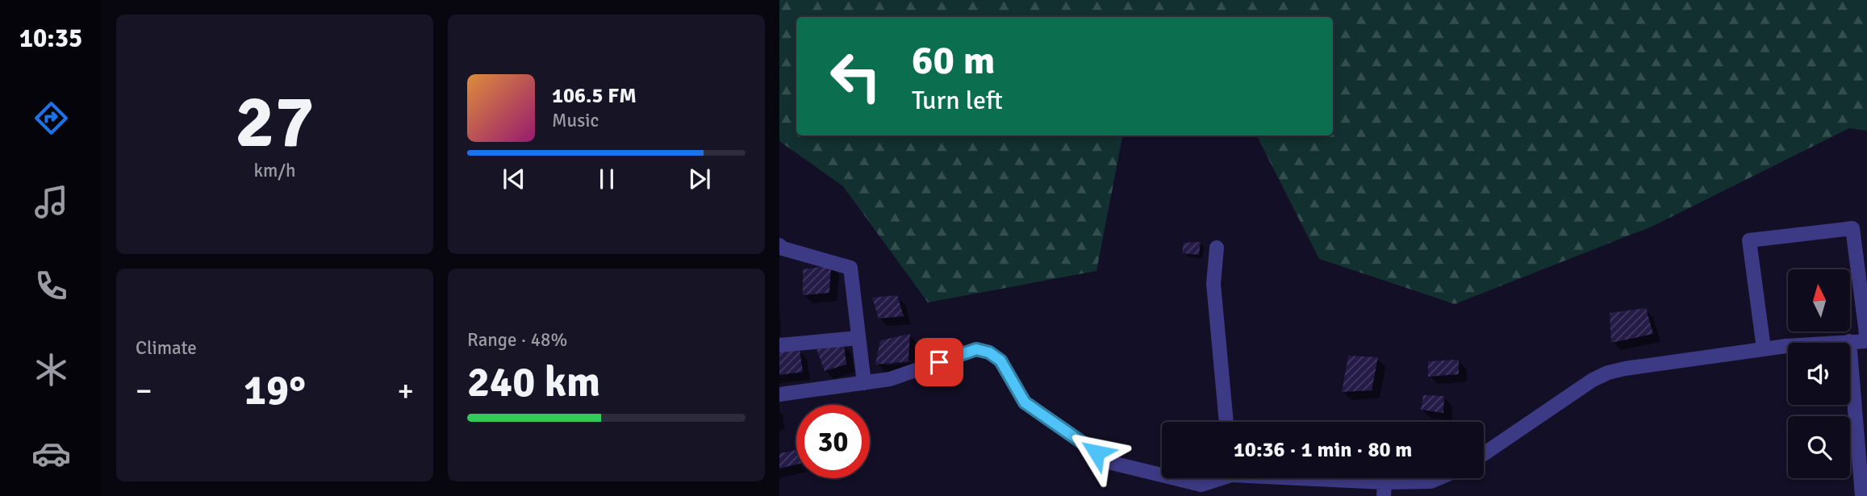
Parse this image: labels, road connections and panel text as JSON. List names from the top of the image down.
{
  "north": "top",
  "page": {
    "tabs": "10:35",
    "tile": [
      ["27", "km/h"],
      "Climate",
      ["Range · 48%", "240 km"]
    ],
    "turn": ["60 m", "Turn left"],
    "song": ["106.5 FM", "Music"],
    "heat": ["−", "19°", "+"],
    "limit": "30",
    "trip": "10:36 · 1 min · 80 m"
  }
}
